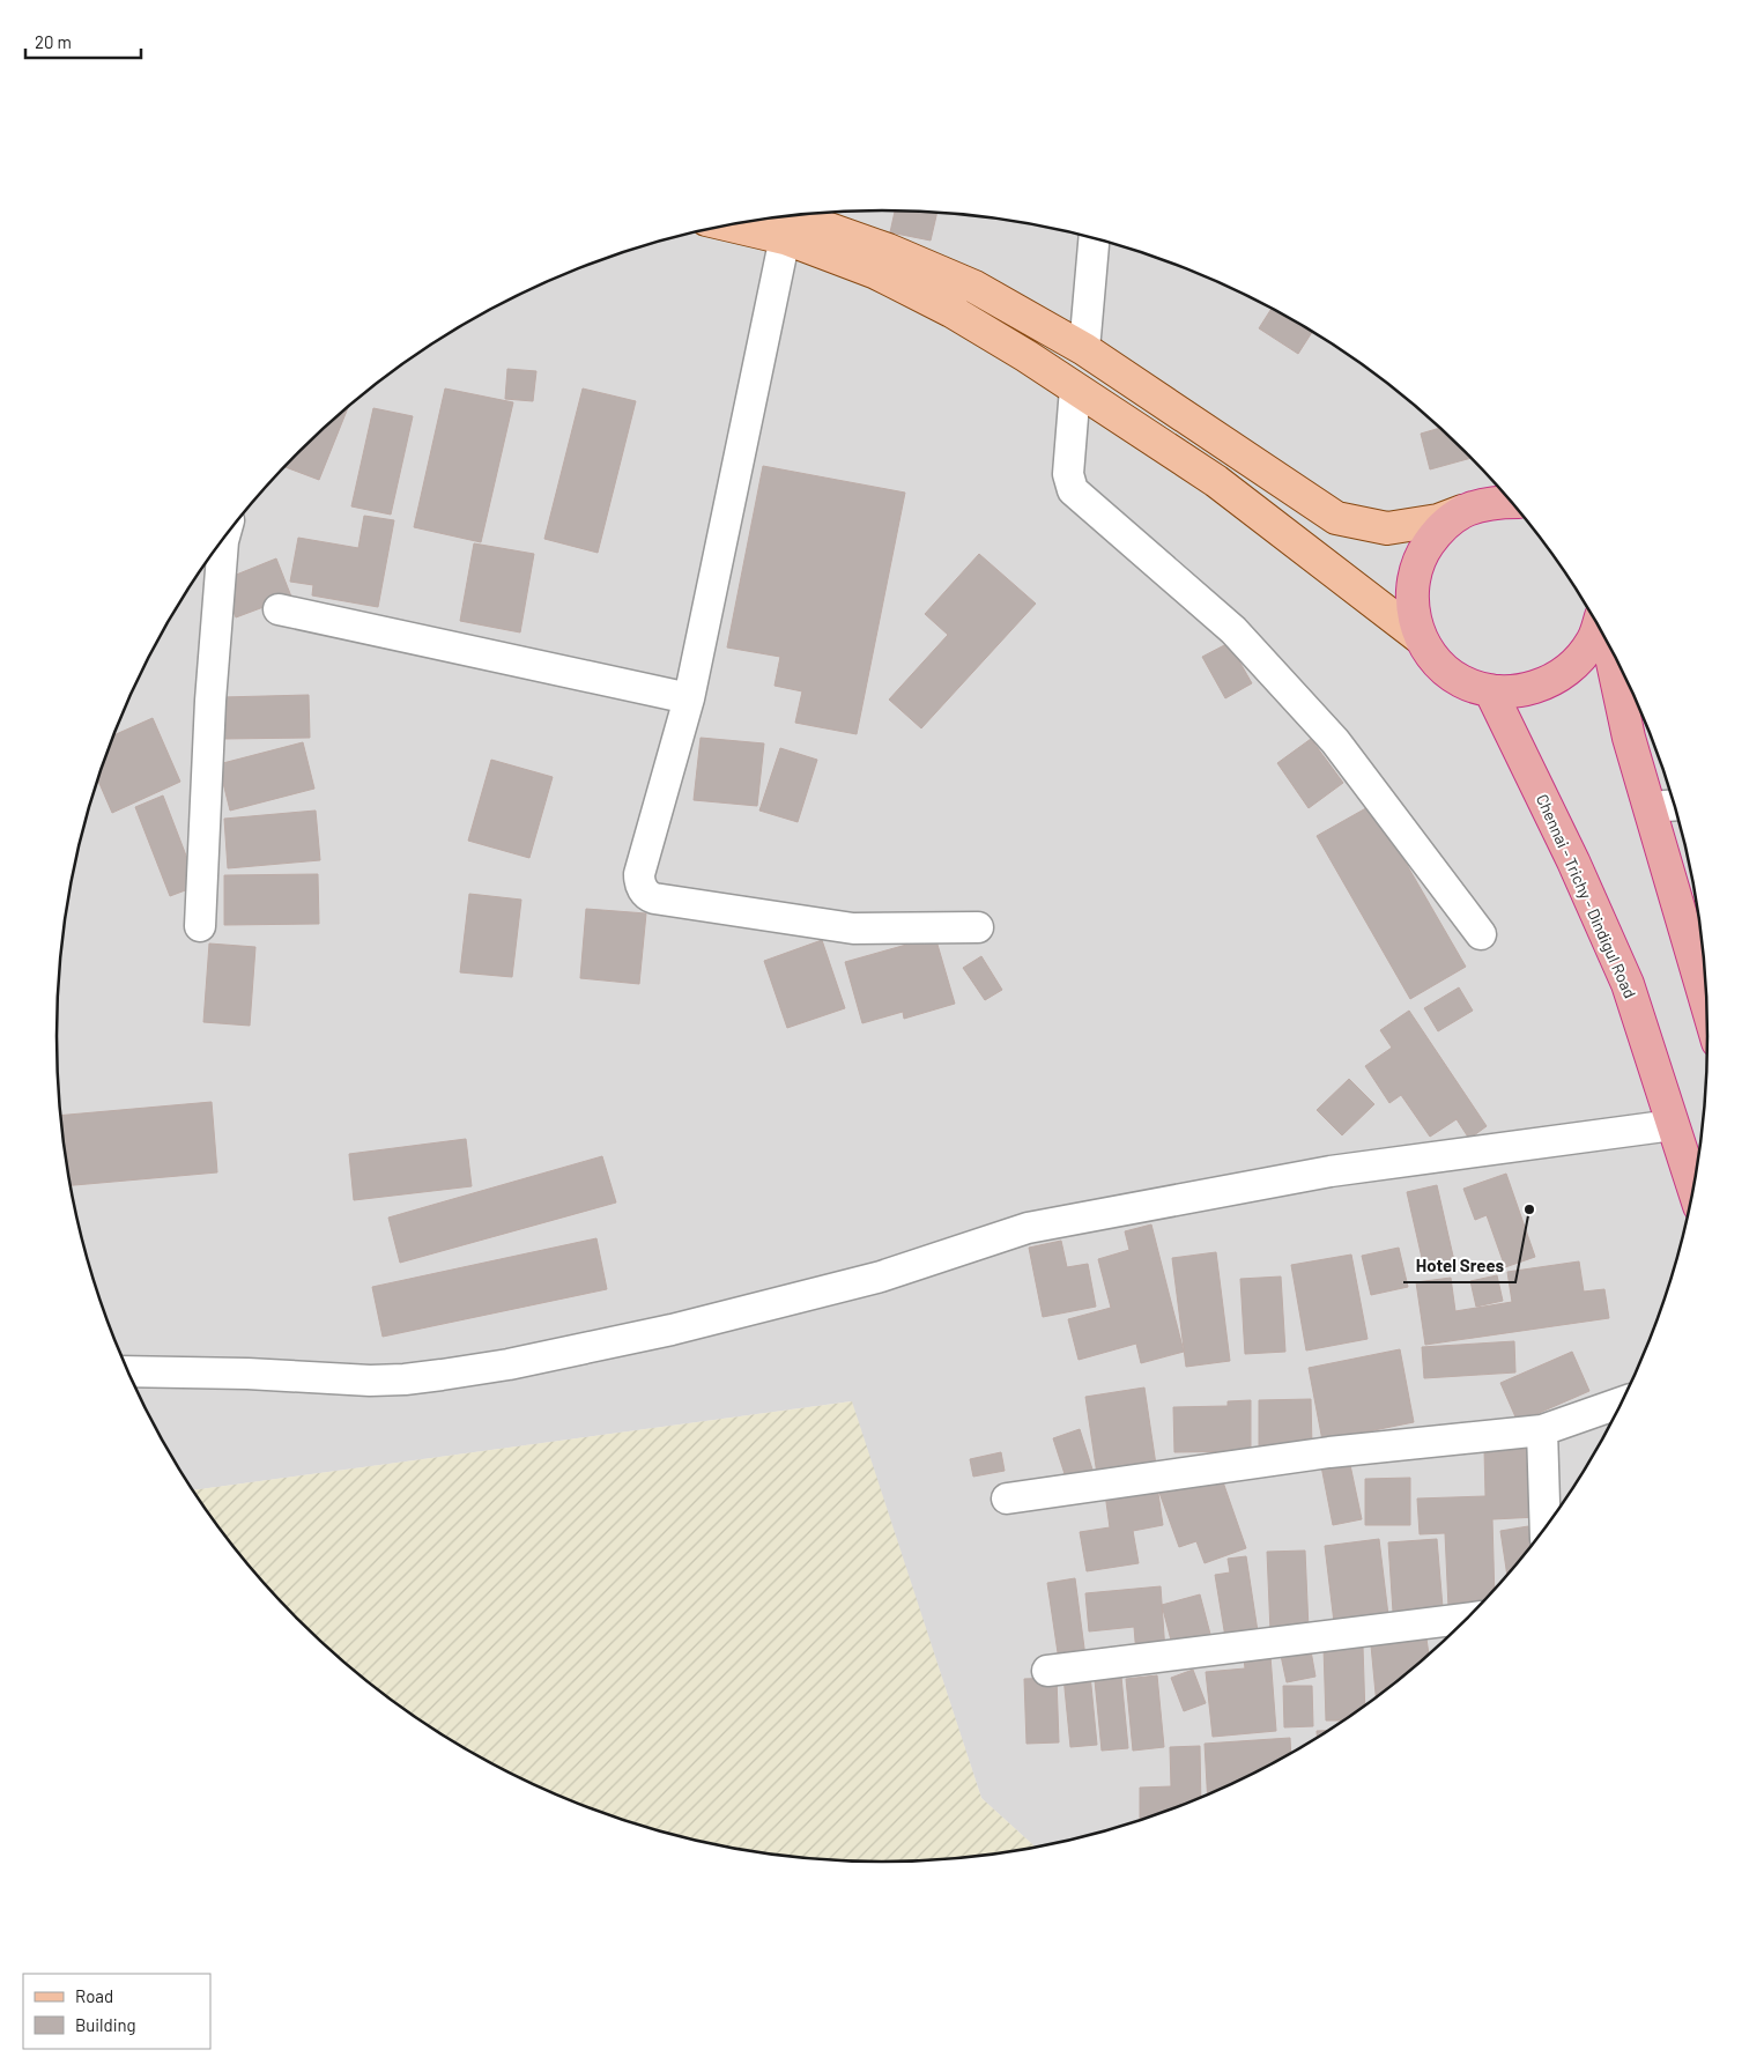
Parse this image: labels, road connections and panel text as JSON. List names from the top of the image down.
{
  "streets": {
    "highway": ["Chennai - Trichy - Dindigul Road"]
  },
  "places": ["Hotel Srees"],
  "legend": ["Road", "Building"],
  "scale_bar": "20 m"
}
